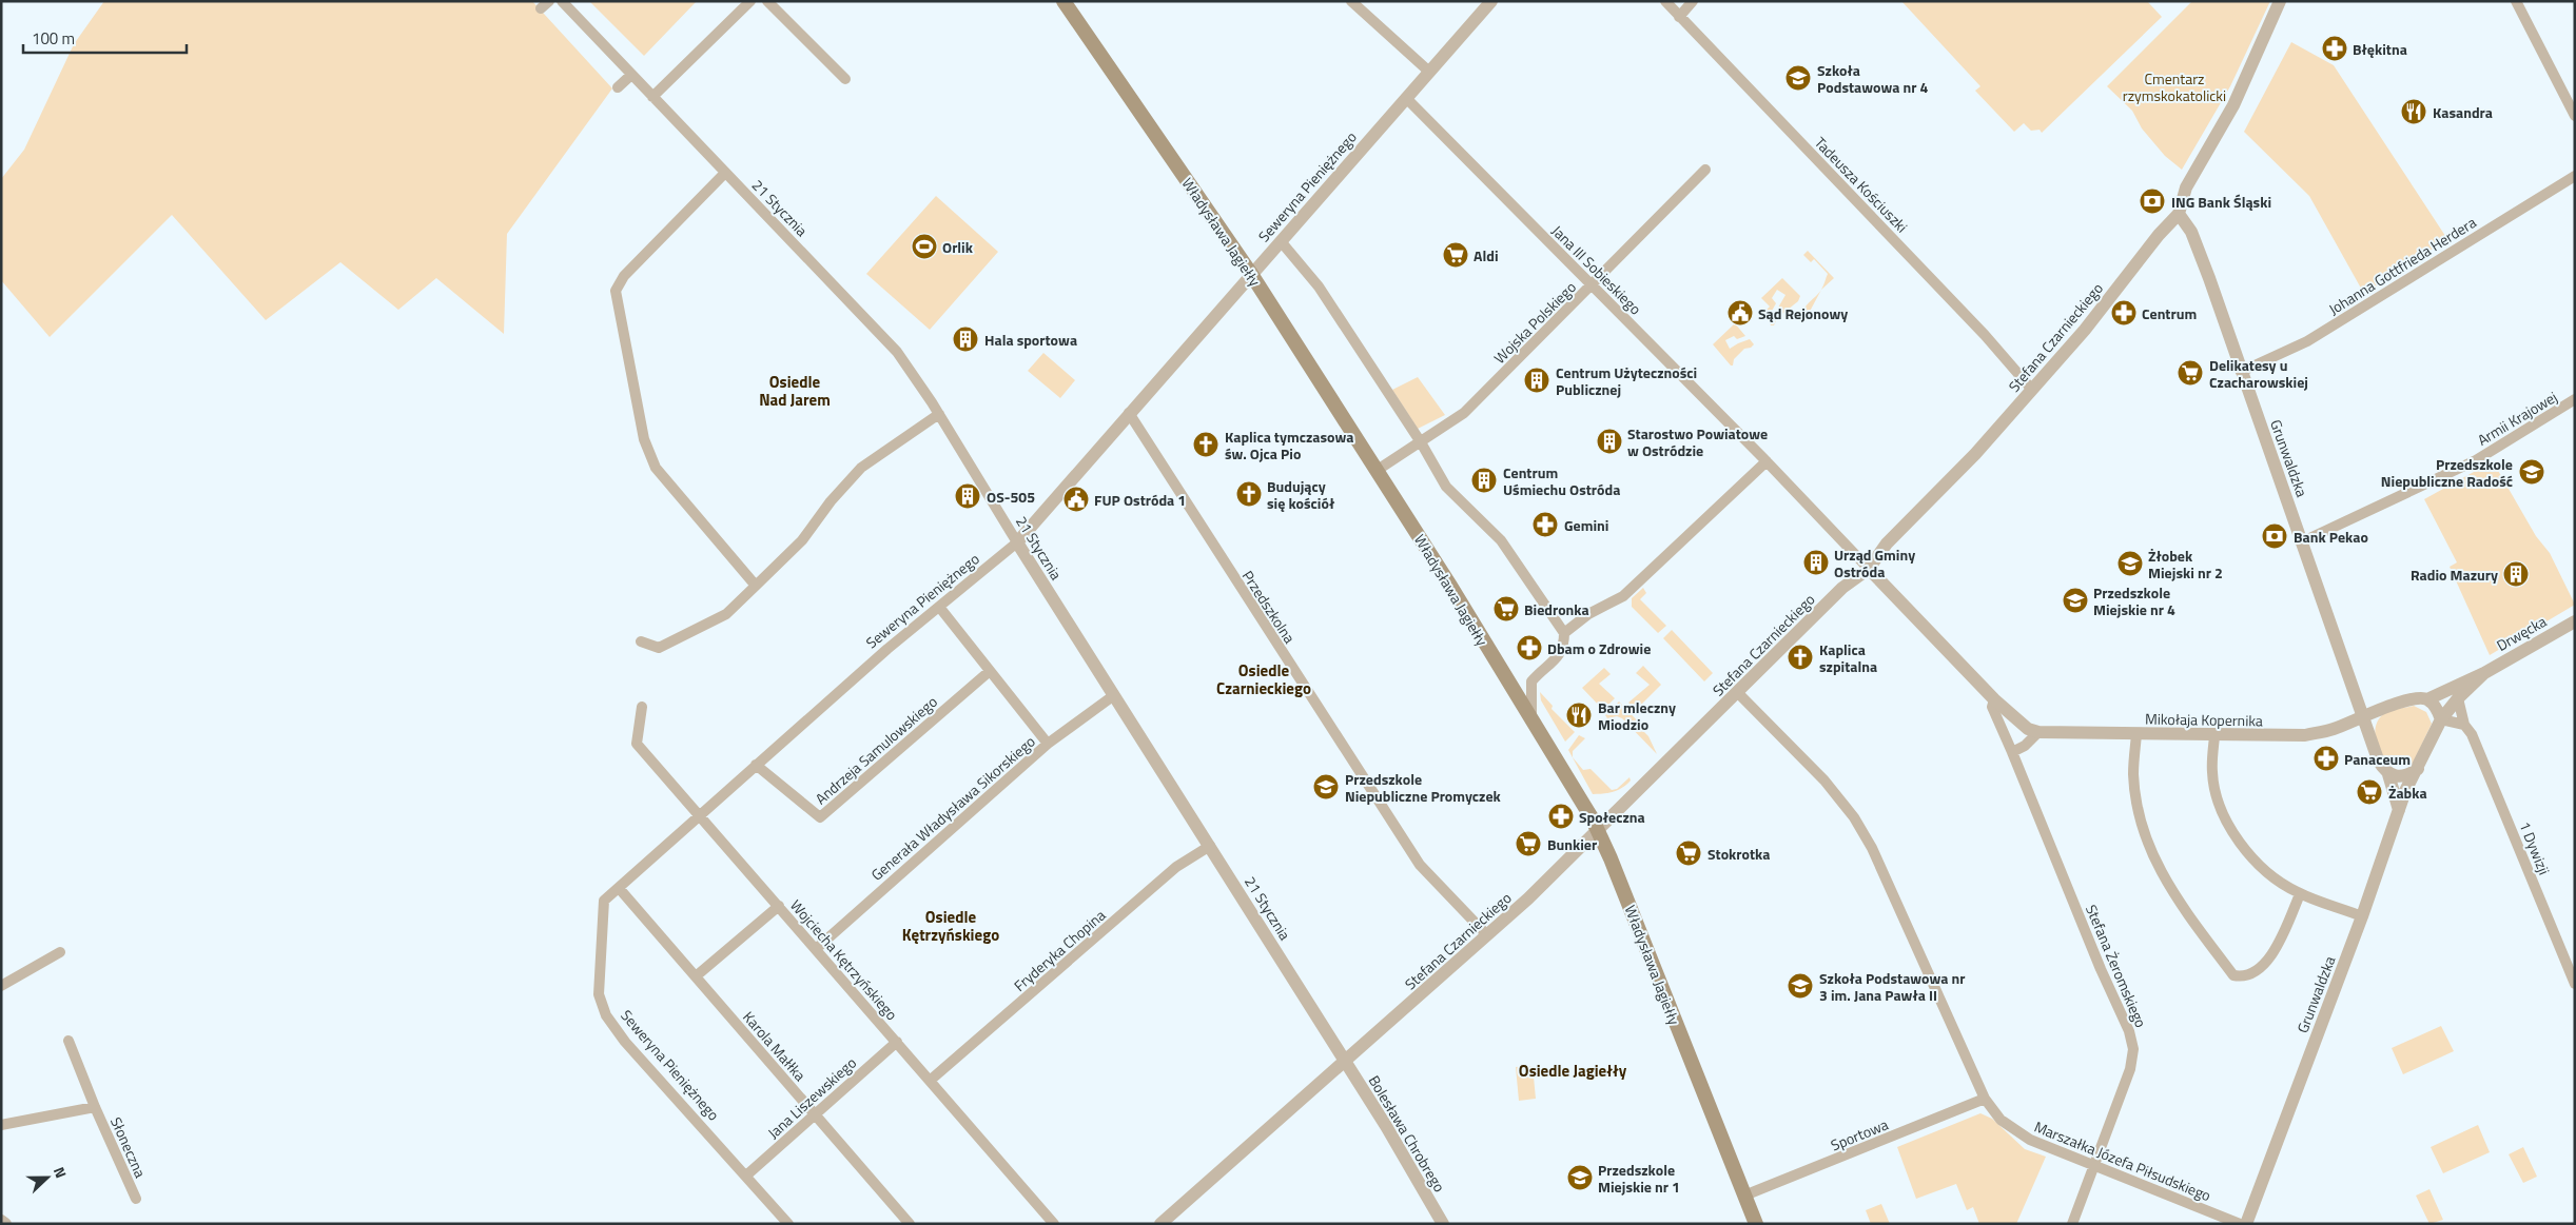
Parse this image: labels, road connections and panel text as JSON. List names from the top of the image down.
{
  "streets": {
    "main road": ["Władysława Jagiełły"],
    "street": [
      "Tadeusza Kościuszki",
      "Seweryna Pieniężnego",
      "21 Stycznia",
      "Johanna Gottfrieda Herdera",
      "Jana III Sobieskiego",
      "Wojska Polskiego",
      "Stefana Czarnieckiego",
      "Armii Krajowej",
      "Grunwaldzka",
      "Przedszkolna",
      "Drwęcka",
      "Mikołaja Kopernika",
      "Andrzeja Samulowskiego",
      "Generała Władysława Sikorskiego",
      "1 Dywizji",
      "Fryderyka Chopina",
      "Wojciecha Kętrzyńskiego",
      "Stefana Żeromskiego",
      "Karola Małłka",
      "Jana Liszewskiego",
      "Bolesława Chrobrego",
      "Sportowa",
      "Słoneczna",
      "Marszałka Józefa Piłsudskiego"
    ]
  },
  "crossings": [
    ["Tadeusza Kościuszki", "Stefana Czarnieckiego"],
    ["Seweryna Pieniężnego", "21 Stycznia"],
    ["Seweryna Pieniężnego", "Władysława Jagiełły"],
    ["Seweryna Pieniężnego", "Jana III Sobieskiego"],
    ["Seweryna Pieniężnego", "Przedszkolna"],
    ["Seweryna Pieniężnego", "Andrzeja Samulowskiego"],
    ["Seweryna Pieniężnego", "Wojciecha Kętrzyńskiego"],
    ["Seweryna Pieniężnego", "Karola Małłka"],
    ["Seweryna Pieniężnego", "Jana Liszewskiego"],
    ["21 Stycznia", "Stefana Czarnieckiego"],
    ["21 Stycznia", "Generała Władysława Sikorskiego"],
    ["21 Stycznia", "Fryderyka Chopina"],
    ["21 Stycznia", "Bolesława Chrobrego"],
    ["Władysława Jagiełły", "Wojska Polskiego"],
    ["Władysława Jagiełły", "Stefana Czarnieckiego"],
    ["Władysława Jagiełły", "Sportowa"],
    ["Johanna Gottfrieda Herdera", "Grunwaldzka"],
    ["Jana III Sobieskiego", "Wojska Polskiego"],
    ["Jana III Sobieskiego", "Stefana Czarnieckiego"],
    ["Jana III Sobieskiego", "Mikołaja Kopernika"],
    ["Stefana Czarnieckiego", "Grunwaldzka"],
    ["Stefana Czarnieckiego", "Przedszkolna"],
    ["Stefana Czarnieckiego", "Mikołaja Kopernika"],
    ["Stefana Czarnieckiego", "Bolesława Chrobrego"],
    ["Stefana Czarnieckiego", "Marszałka Józefa Piłsudskiego"],
    ["Armii Krajowej", "Grunwaldzka"],
    ["Grunwaldzka", "Drwęcka"],
    ["Grunwaldzka", "Mikołaja Kopernika"],
    ["Drwęcka", "Mikołaja Kopernika"],
    ["Drwęcka", "1 Dywizji"],
    ["Generała Władysława Sikorskiego", "Wojciecha Kętrzyńskiego"],
    ["Fryderyka Chopina", "Wojciecha Kętrzyńskiego"],
    ["Wojciecha Kętrzyńskiego", "Jana Liszewskiego"],
    ["Stefana Żeromskiego", "Marszałka Józefa Piłsudskiego"],
    ["Karola Małłka", "Jana Liszewskiego"],
    ["Sportowa", "Marszałka Józefa Piłsudskiego"]
  ],
  "districts": [
    "Osiedle Nad Jarem",
    "Osiedle Czarnieckiego",
    "Osiedle Kętrzyńskiego",
    "Osiedle Jagiełły"
  ],
  "parks": ["Cmentarz rzymskokatolicki"],
  "places": {
    "pharmacy": [
      "Błękitna",
      "Centrum",
      "Gemini",
      "Dbam o Zdrowie",
      "Panaceum",
      "Społeczna"
    ],
    "school or university": [
      "Szkoła Podstawowa nr 4",
      "Przedszkole Niepubliczne Radość",
      "Żłobek Miejski nr 2",
      "Przedszkole Miejskie nr 4",
      "Przedszkole Niepubliczne Promyczek",
      "Szkoła Podstawowa nr 3 im. Jana Pawła II",
      "Przedszkole Miejskie nr 1"
    ],
    "restaurant": ["Kasandra", "Bar mleczny Miodzio"],
    "bank": ["ING Bank Śląski", "Bank Pekao"],
    "sports": ["Orlik"],
    "supermarket": [
      "Aldi",
      "Delikatesy u Czacharowskiej",
      "Biedronka",
      "Żabka",
      "Bunkier",
      "Stokrotka"
    ],
    "public building": ["Sąd Rejonowy", "FUP Ostróda 1"],
    "building": [
      "Hala sportowa",
      "Centrum Użyteczności Publicznej",
      "Starostwo Powiatowe w Ostródzie",
      "Centrum Uśmiechu Ostróda",
      "OS-505",
      "Urząd Gminy Ostróda",
      "Radio Mazury"
    ],
    "church": ["Kaplica tymczasowa św. Ojca Pio", "Budujący się kościół", "Kaplica szpitalna"]
  },
  "scale_bar": "100 m",
  "north": "right"
}
